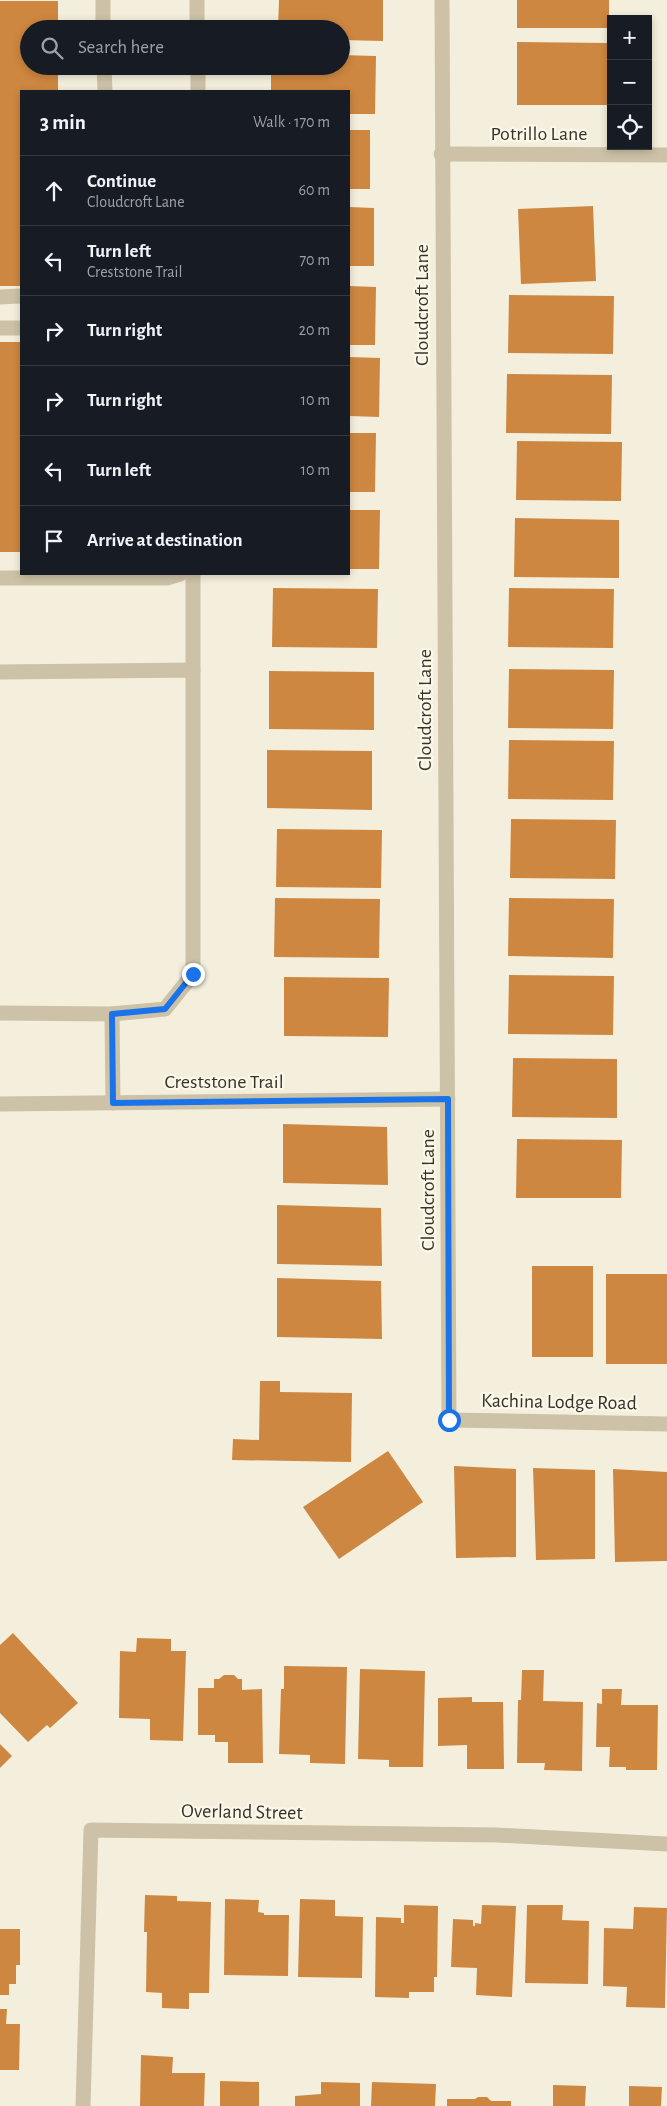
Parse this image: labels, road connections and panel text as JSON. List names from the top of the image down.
{
  "streets": {
    "street": [
      "Potrillo Lane",
      "Cloudcroft Lane",
      "Creststone Trail",
      "Kachina Lodge Road",
      "Overland Street"
    ]
  },
  "crossings": [
    ["Potrillo Lane", "Cloudcroft Lane"],
    ["Cloudcroft Lane", "Creststone Trail"],
    ["Cloudcroft Lane", "Kachina Lodge Road"]
  ],
  "page": {
    "map_buttons": ["+", "−"],
    "search": "Search here",
    "heading": ["3 min", "Walk · 170 m"],
    "list": [
      ["Continue", "Cloudcroft Lane", "60 m"],
      ["Turn left", "Creststone Trail", "70 m"],
      ["Turn right", "20 m"],
      ["Turn right", "10 m"],
      ["Turn left", "10 m"],
      "Arrive at destination"
    ]
  }
}
